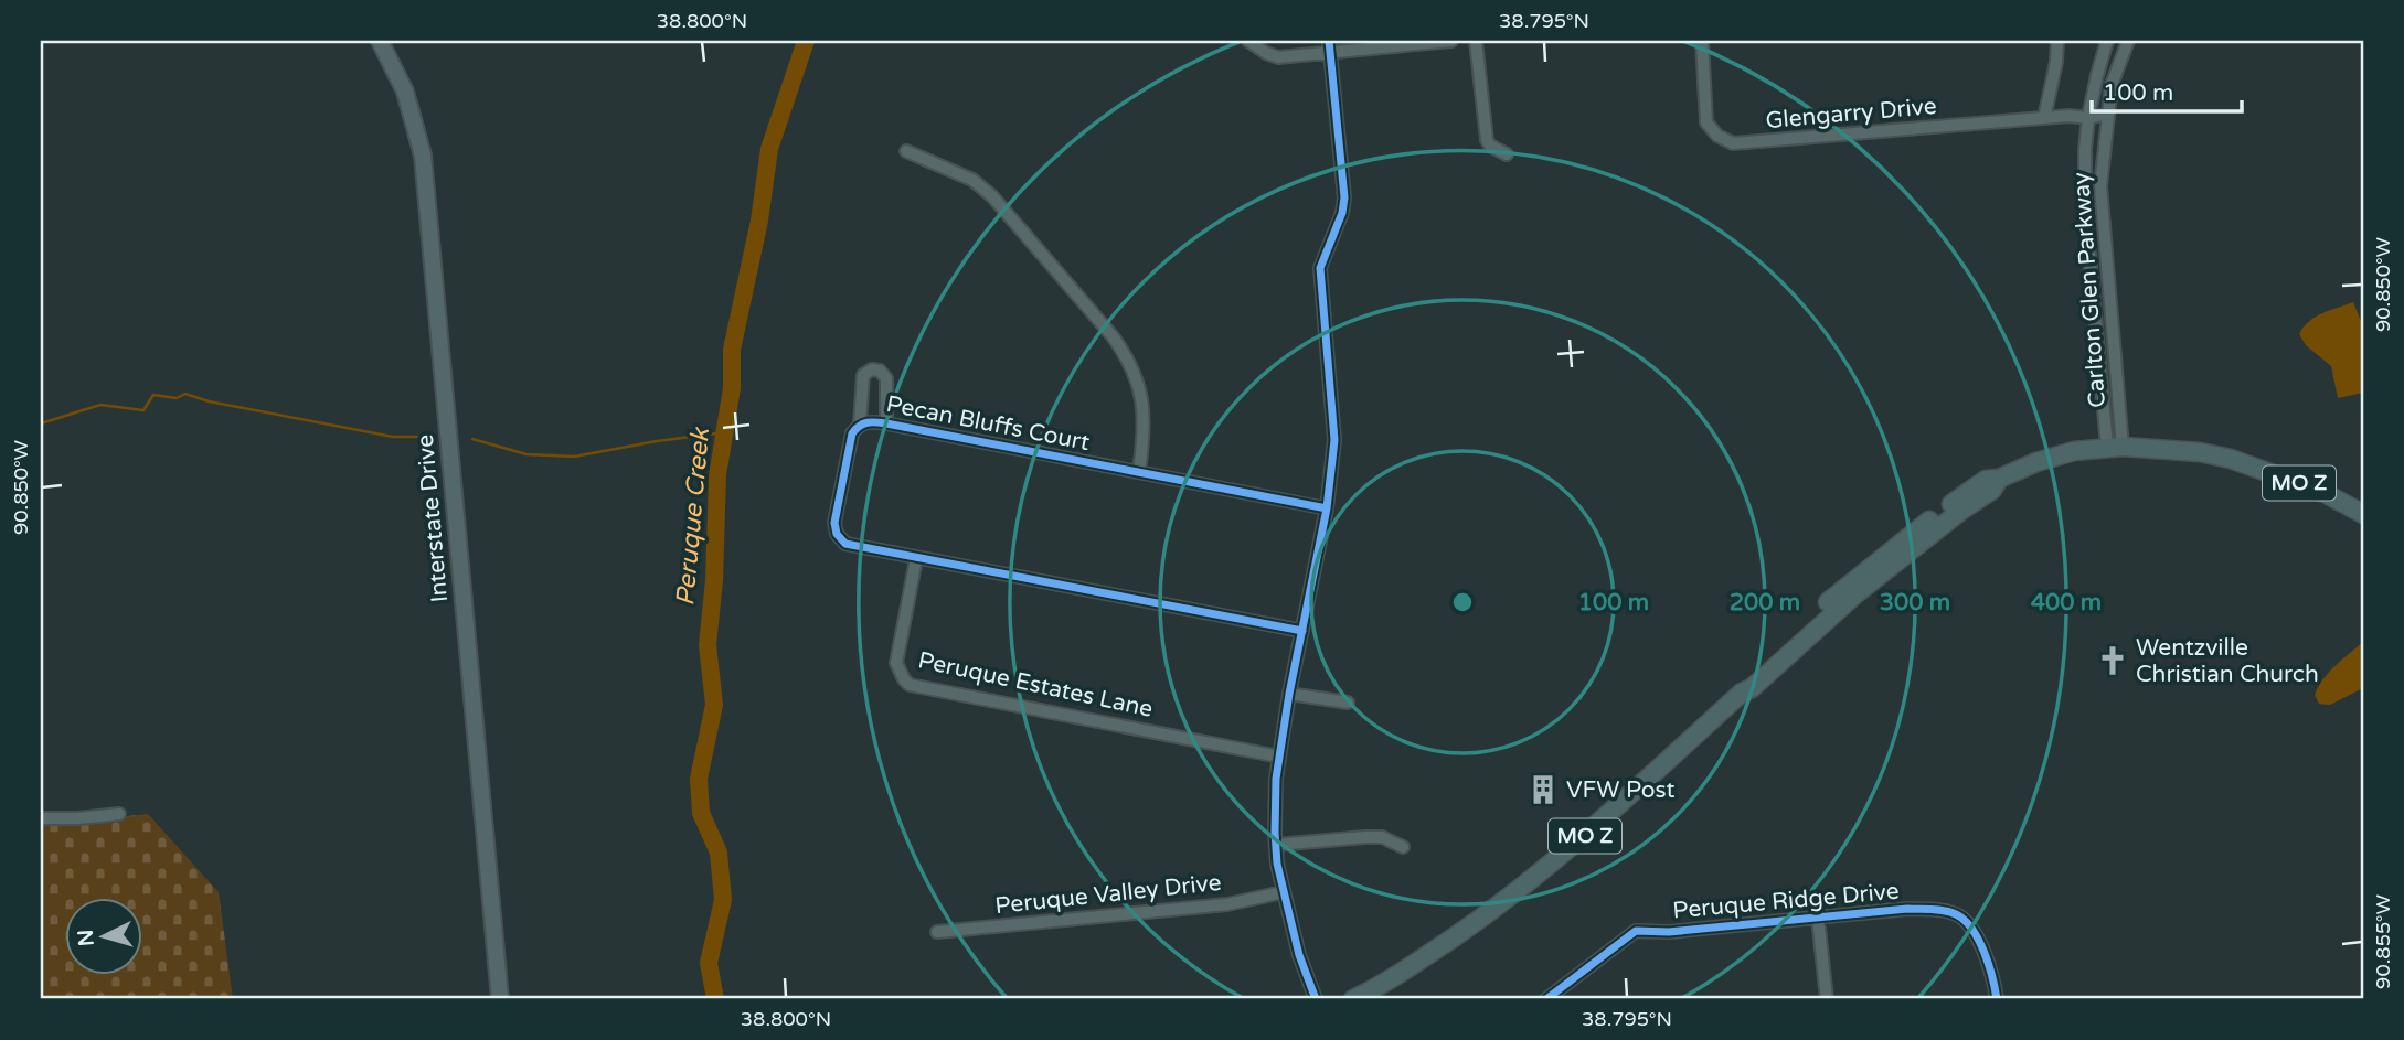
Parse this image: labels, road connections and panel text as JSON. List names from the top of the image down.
{
  "streets": {
    "main road": ["MO Z", "Interstate Drive"],
    "street": [
      "Glengarry Drive",
      "Carlton Glen Parkway",
      "Pecan Bluffs Court",
      "Peruque Estates Lane",
      "Peruque Valley Drive",
      "Peruque Ridge Drive"
    ]
  },
  "crossings": [
    ["Glengarry Drive", "Carlton Glen Parkway"],
    ["Carlton Glen Parkway", "MO Z"],
    ["Pecan Bluffs Court", "Peruque Estates Lane"]
  ],
  "water": ["Peruque Creek"],
  "places": {
    "church": ["Wentzville Christian Church"],
    "building": ["VFW Post"]
  },
  "scale_bar": "100 m",
  "north": "left",
  "coordinates": [
    "38.800°N",
    "38.795°N",
    "90.850°W",
    "90.855°W"
  ],
  "rings": [
    "100 m",
    "200 m",
    "300 m",
    "400 m"
  ]
}
